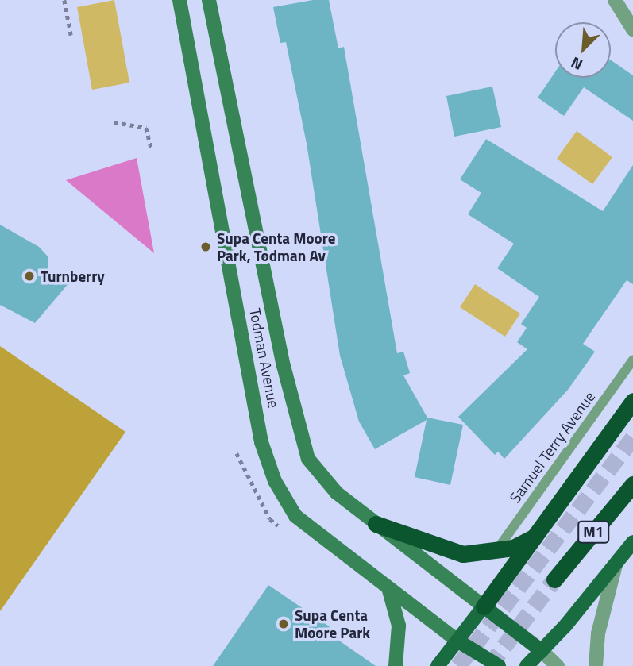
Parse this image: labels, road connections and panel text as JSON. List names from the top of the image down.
{
  "streets": {
    "highway": ["M1"],
    "main road": ["Todman Avenue"],
    "lane": ["Samuel Terry Avenue"]
  },
  "places": ["Supa Centa Moore Park, Todman Av", "Turnberry", "Supa Centa Moore Park"],
  "north": "bottom left"
}
